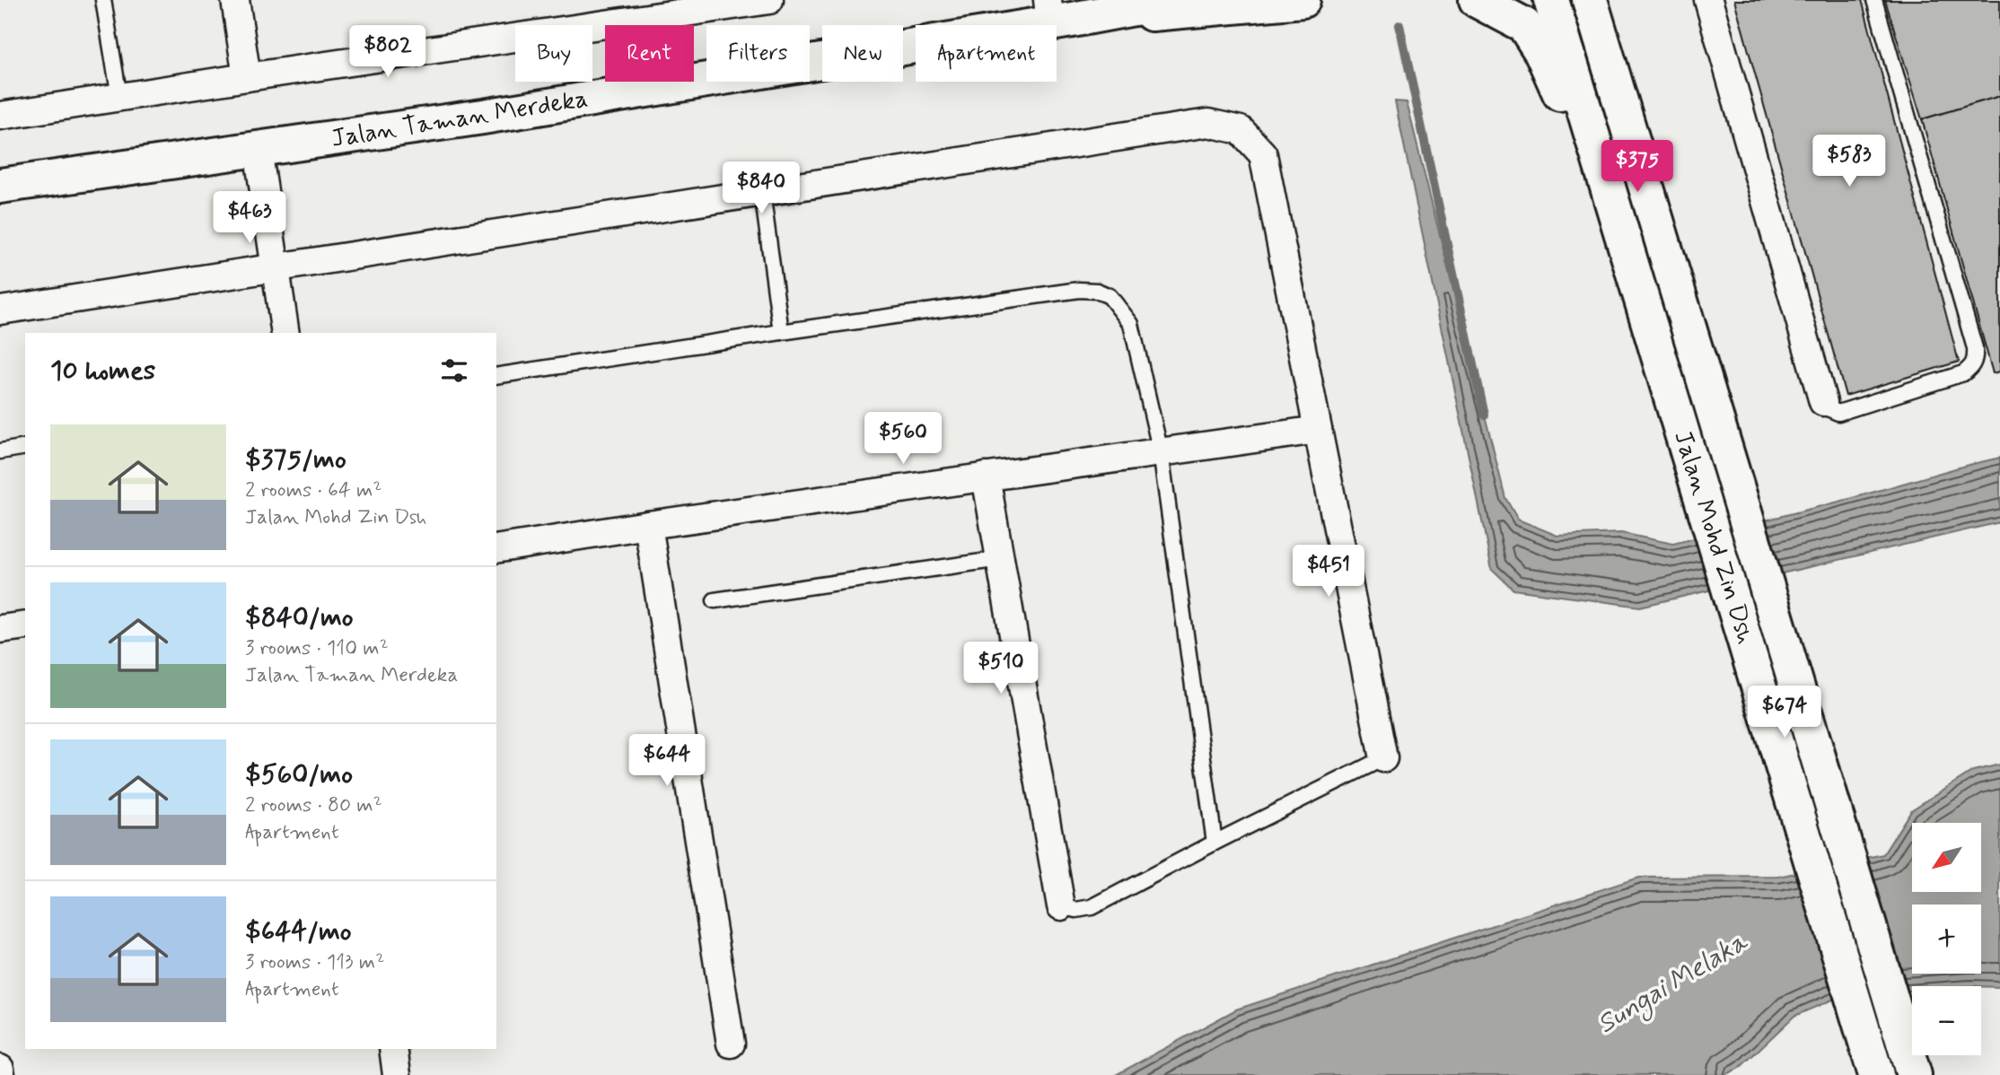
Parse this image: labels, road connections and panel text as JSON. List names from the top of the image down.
{
  "streets": {
    "main road": ["Jalan Taman Merdeka", "Jalan Mohd Zin Dsh"]
  },
  "water": ["Sungai Melaka"],
  "north": "bottom left",
  "page": {
    "price": [
      "$802",
      "$583",
      "$375",
      "$840",
      "$463",
      "$560",
      "$451",
      "$510",
      "$674",
      "$644"
    ],
    "chip": [
      "Buy",
      "Rent",
      "Filters",
      "New",
      "Apartment"
    ],
    "heading": "10 homes",
    "list": [
      {
        "name": "$375/mo",
        "note": "2 rooms · 64 m² · Jalan Mohd Zin Dsh"
      },
      {
        "name": "$840/mo",
        "note": "3 rooms · 110 m² · Jalan Taman Merdeka"
      },
      {
        "name": "$560/mo",
        "note": "2 rooms · 80 m² · Apartment"
      },
      {
        "name": "$644/mo",
        "note": "3 rooms · 113 m² · Apartment"
      }
    ],
    "map_buttons": ["+", "−"]
  }
}
